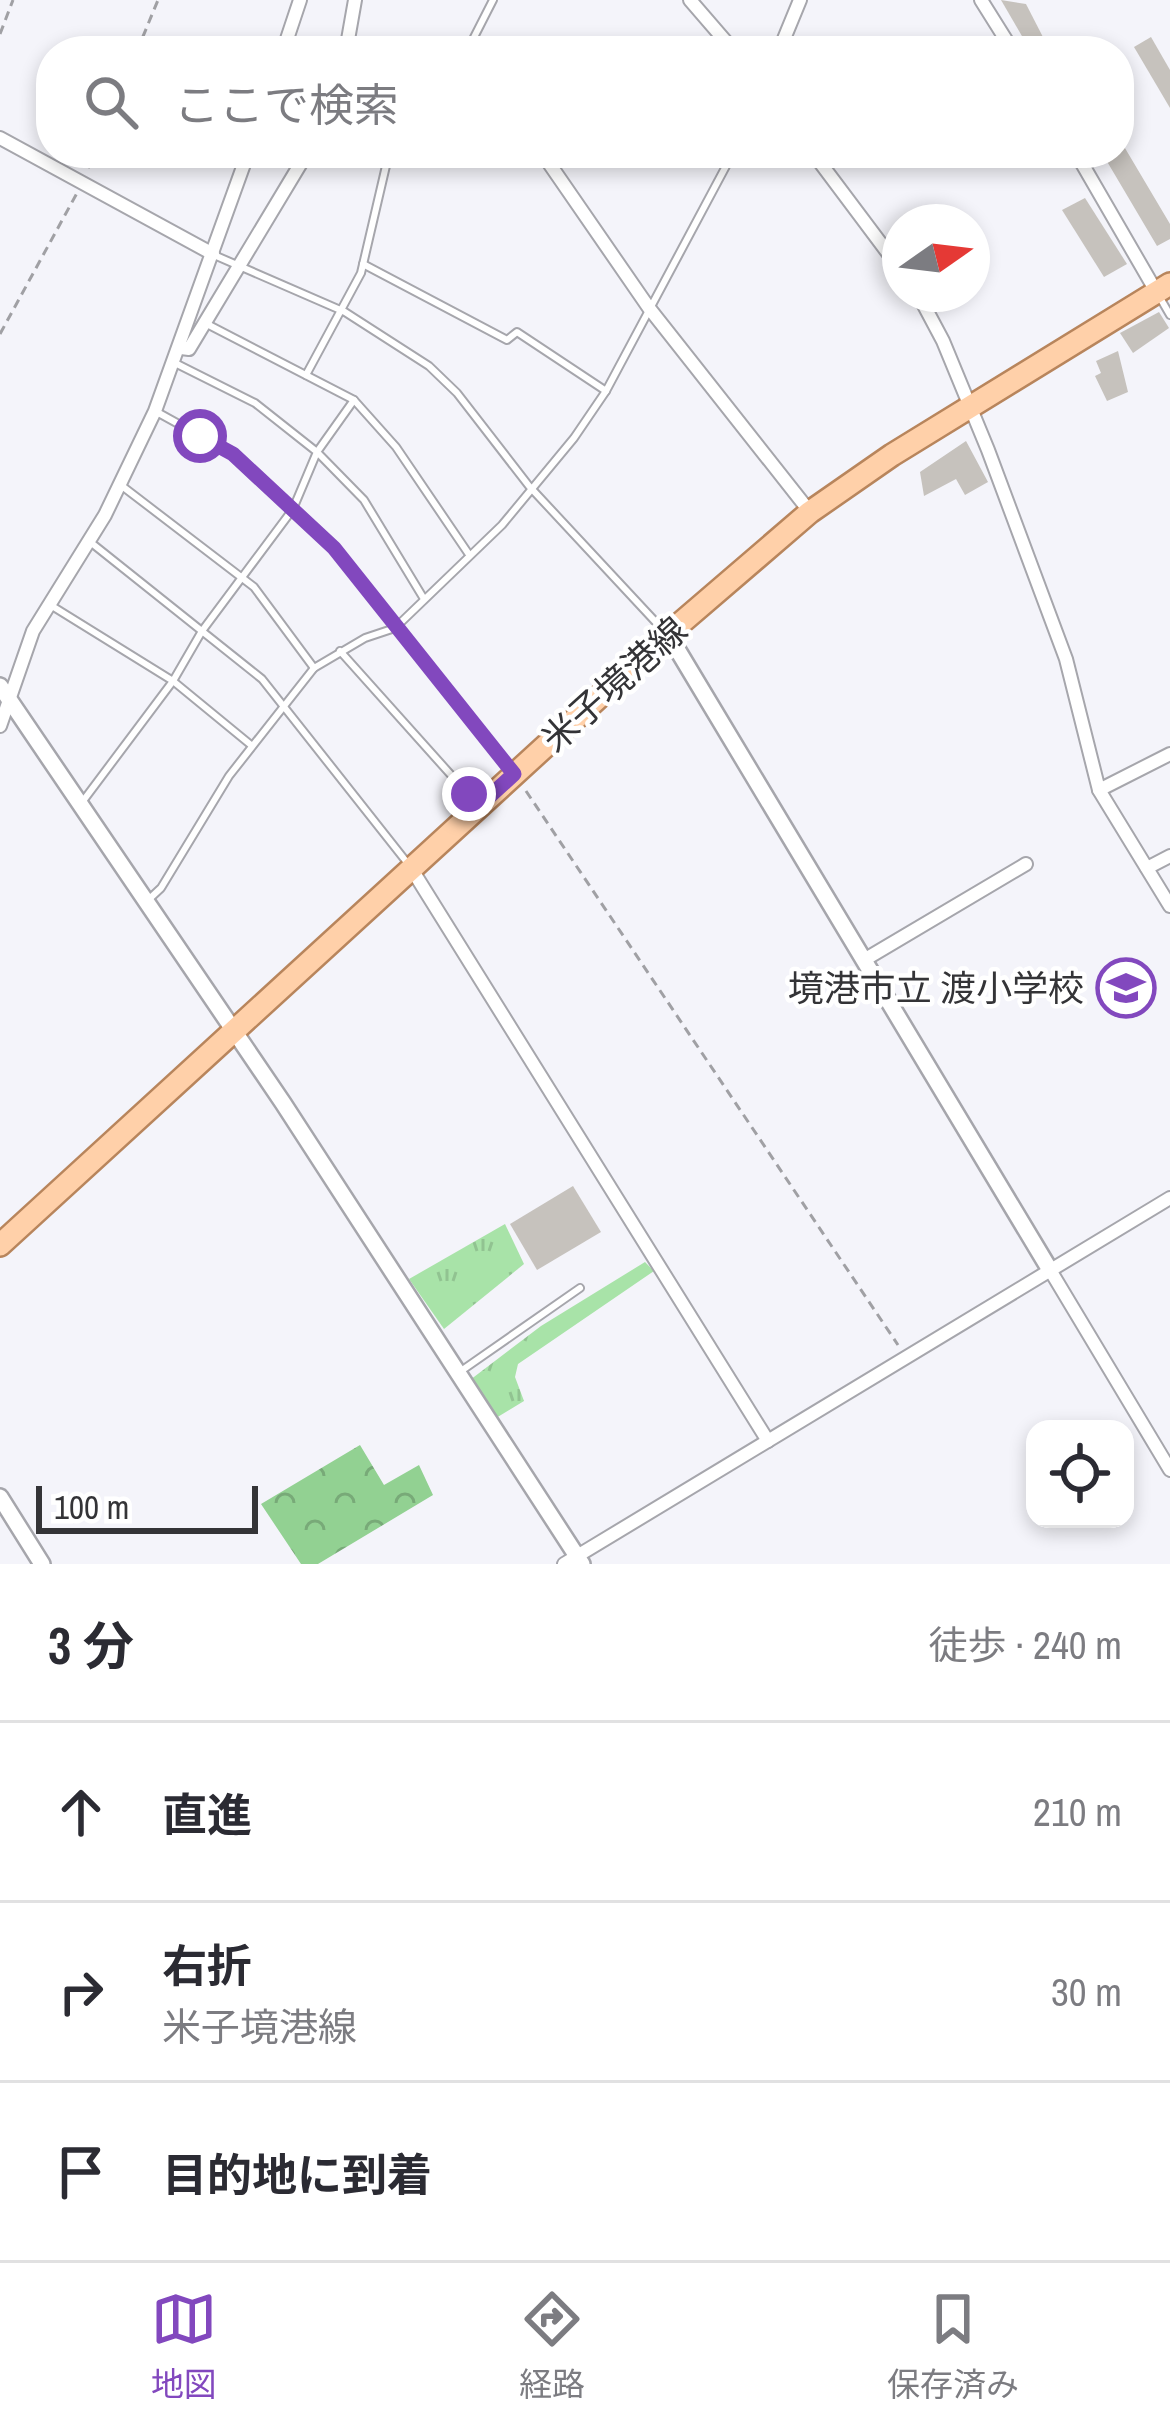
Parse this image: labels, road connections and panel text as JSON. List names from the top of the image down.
{
  "streets": {
    "main road": ["米子境港線"]
  },
  "places": {
    "school or university": ["境港市立 渡小学校"]
  },
  "scale_bar": "100 m",
  "north": "right",
  "page": {
    "search": "ここで検索",
    "scale": "100 m",
    "heading": ["3 分", "徒歩 · 240 m"],
    "list": [
      ["直進", "210 m"],
      ["右折", "米子境港線", "30 m"],
      "目的地に到着"
    ],
    "nav": ["地図", "経路", "保存済み"]
  }
}
